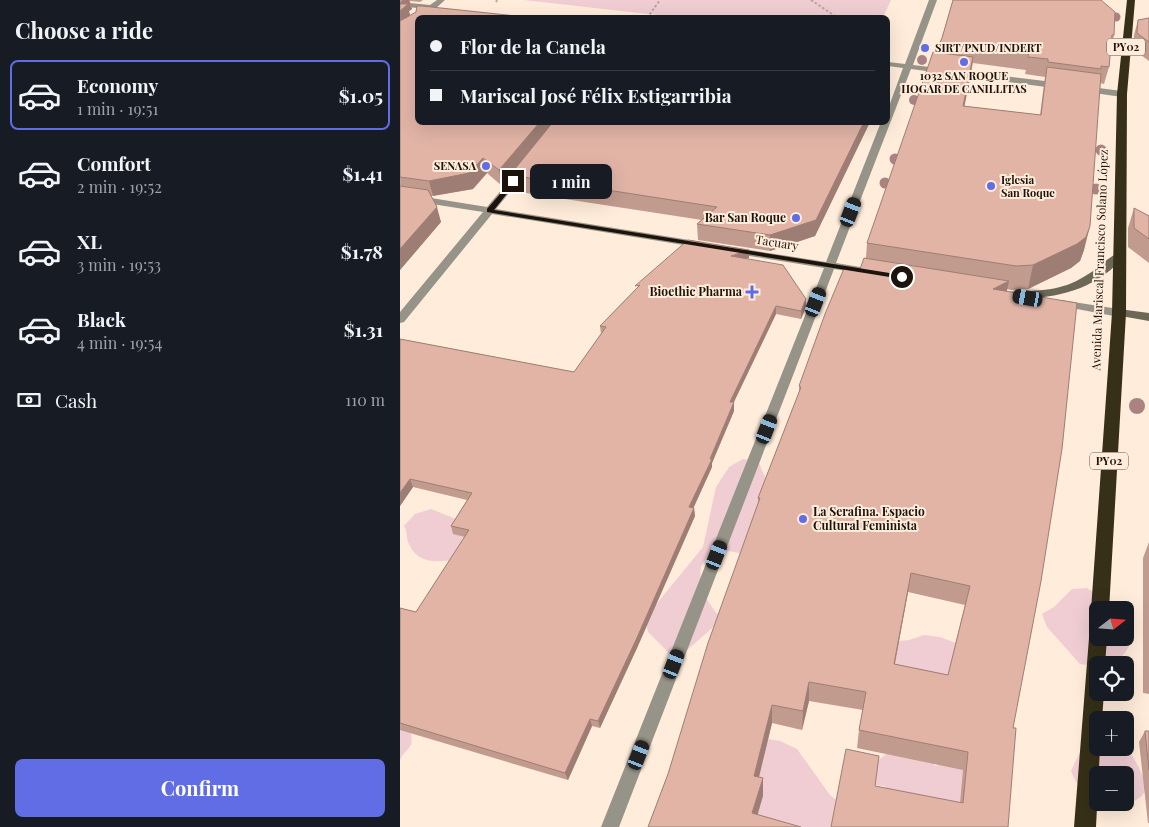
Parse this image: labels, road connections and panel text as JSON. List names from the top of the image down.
{
  "streets": {
    "highway": ["PY02", "Avenida Mariscal Francisco Solano López"],
    "street": ["Tacuary"]
  },
  "places": {
    "other": [
      "SIRT/PNUD/INDERT",
      "1032 SAN ROQUE HOGAR DE CANILLITAS",
      "SENASA",
      "Iglesia San Roque",
      "Bar San Roque",
      "La Serafina. Espacio Cultural Feminista"
    ],
    "health": ["Bioethic Pharma"]
  },
  "north": "right",
  "page": {
    "heading": "Choose a ride",
    "banner": ["Flor de la Canela", "Mariscal José Félix Estigarribia"],
    "list": [
      {
        "name": "Economy",
        "note": "1 min · 19:51",
        "value": "$1.05"
      },
      {
        "name": "Comfort",
        "note": "2 min · 19:52",
        "value": "$1.41"
      },
      {
        "name": "XL",
        "note": "3 min · 19:53",
        "value": "$1.78"
      },
      {
        "name": "Black",
        "note": "4 min · 19:54",
        "value": "$1.31"
      }
    ],
    "bubble": "1 min",
    "pay": ["Cash", "110 m"],
    "map_buttons": ["+", "−"],
    "buttons": "Confirm"
  }
}
